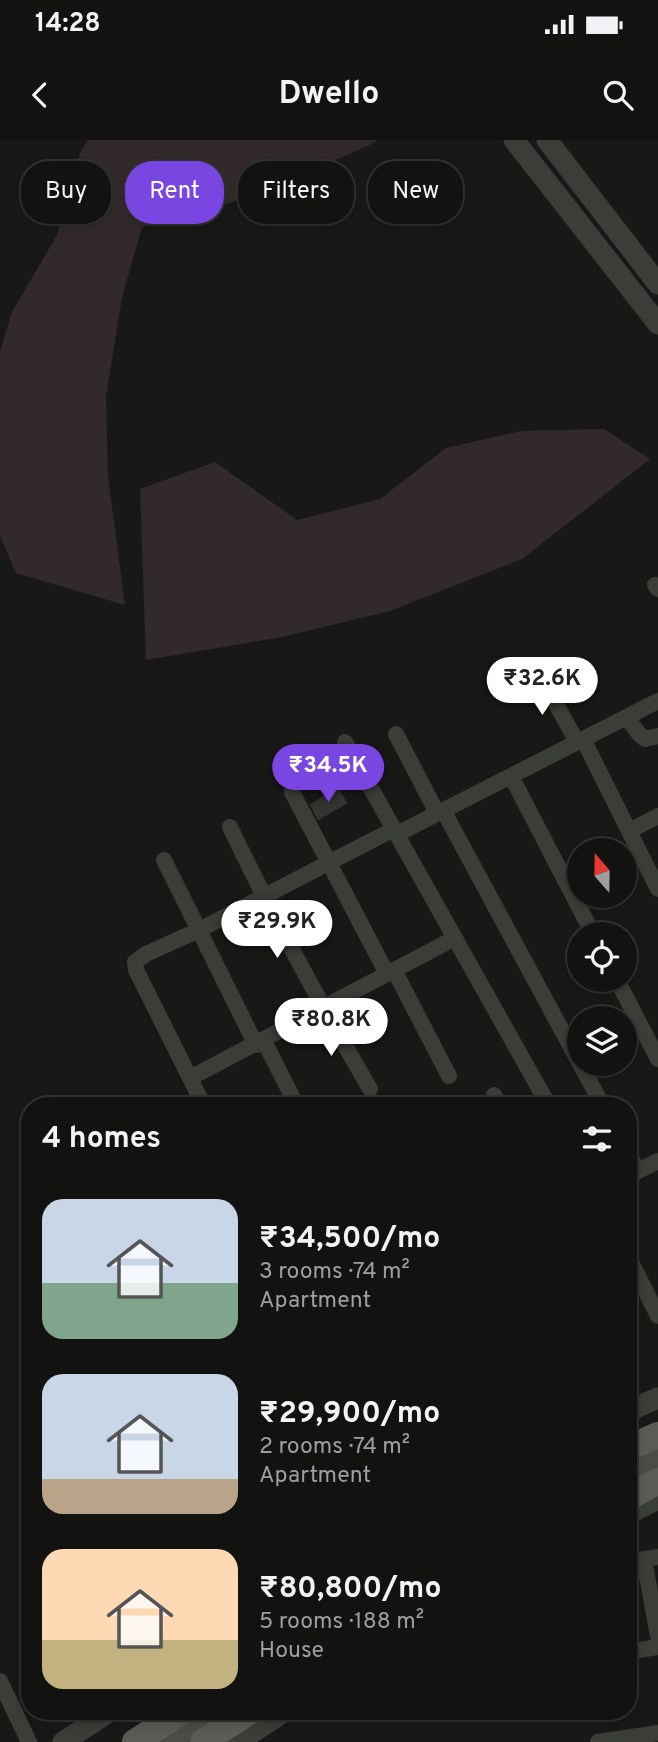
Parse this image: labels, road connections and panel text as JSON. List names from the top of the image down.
{
  "north": "top",
  "page": {
    "status": "14:28",
    "header": "Dwello",
    "chip": [
      "Buy",
      "Rent",
      "Filters",
      "New"
    ],
    "price": [
      "₹32.6K",
      "₹34.5K",
      "₹29.9K",
      "₹80.8K"
    ],
    "heading": "4 homes",
    "list": [
      {
        "name": "₹34,500/mo",
        "note": "3 rooms · 74 m² · Apartment"
      },
      {
        "name": "₹29,900/mo",
        "note": "2 rooms · 74 m² · Apartment"
      },
      {
        "name": "₹80,800/mo",
        "note": "5 rooms · 188 m² · House"
      }
    ]
  }
}
